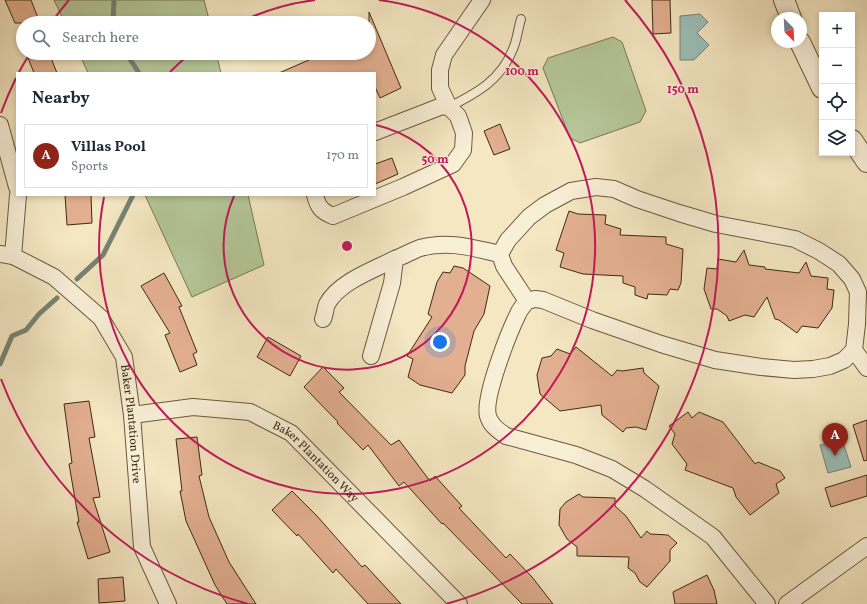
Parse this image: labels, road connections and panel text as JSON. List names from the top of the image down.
{
  "streets": {
    "street": ["Baker Plantation Drive", "Baker Plantation Way"]
  },
  "crossings": [
    ["Baker Plantation Drive", "Baker Plantation Way"]
  ],
  "north": "bottom right",
  "page": {
    "map_buttons": ["+", "−"],
    "search": "Search here",
    "heading": "Nearby",
    "list": [
      {
        "mark": "A",
        "name": "Villas Pool",
        "note": "Sports",
        "value": "170 m"
      }
    ],
    "pins": "A"
  },
  "rings": ["100 m", "150 m", "50 m"]
}
